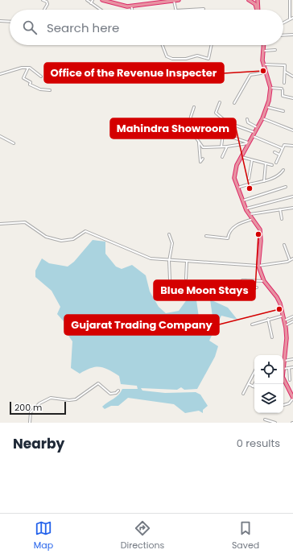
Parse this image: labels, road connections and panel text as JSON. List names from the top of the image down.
{
  "places": [
    "Office of the Revenue Inspecter",
    "Mahindra Showroom",
    "Blue Moon Stays",
    "Gujarat Trading Company"
  ],
  "scale_bar": "200 m",
  "page": {
    "search": "Search here",
    "scale": "200 m",
    "heading": ["Nearby", "0 results"],
    "nav": ["Map", "Directions", "Saved"]
  }
}
